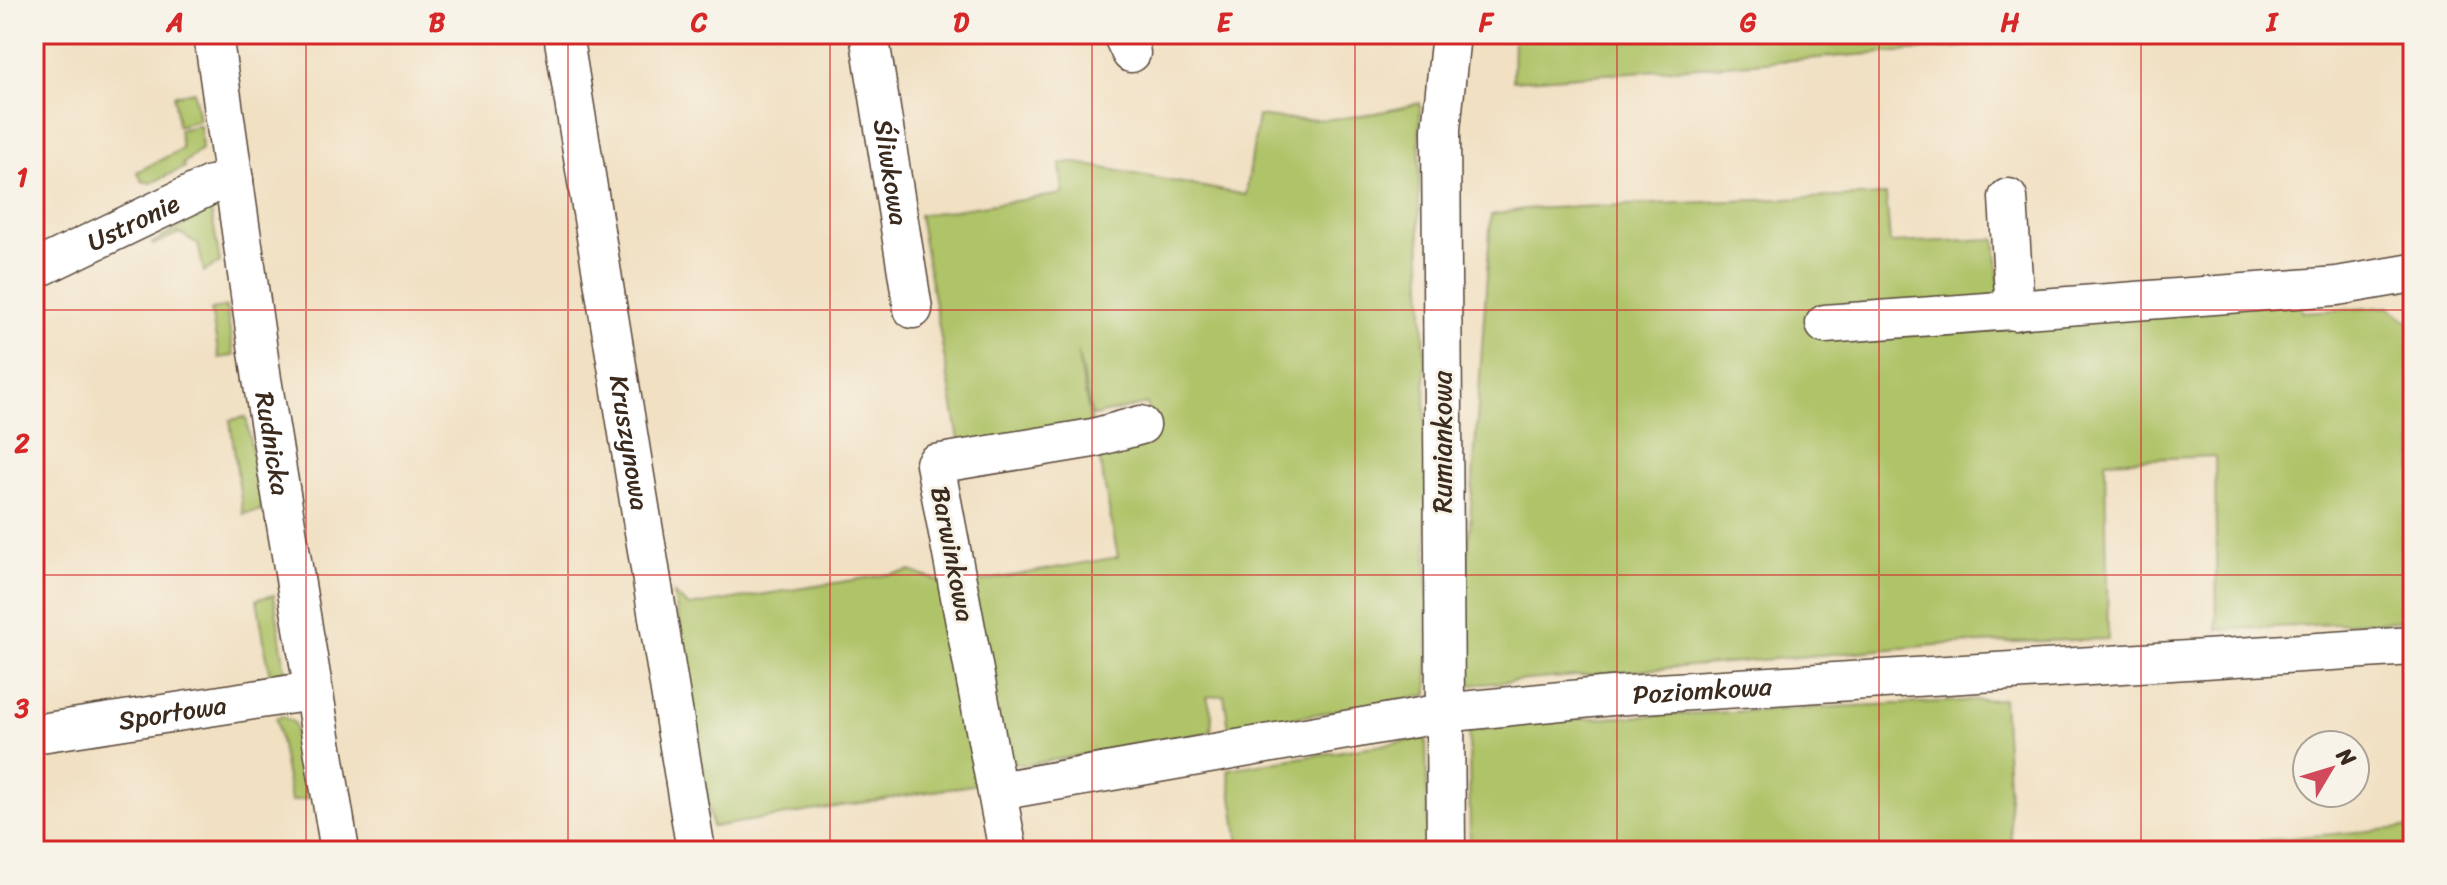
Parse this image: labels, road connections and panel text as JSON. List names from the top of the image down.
{
  "streets": {
    "street": [
      "Śliwkowa",
      "Ustronie",
      "Kruszynowa",
      "Rumiankowa",
      "Rudnicka",
      "Barwinkowa",
      "Poziomkowa",
      "Sportowa"
    ]
  },
  "crossings": [
    ["Ustronie", "Rudnicka"],
    ["Rumiankowa", "Poziomkowa"],
    ["Rudnicka", "Sportowa"],
    ["Barwinkowa", "Poziomkowa"]
  ],
  "north": "top right",
  "grid": {
    "columns": [
      "A",
      "B",
      "C",
      "D",
      "E",
      "F",
      "G",
      "H",
      "I"
    ],
    "rows": ["1", "2", "3"]
  }
}
